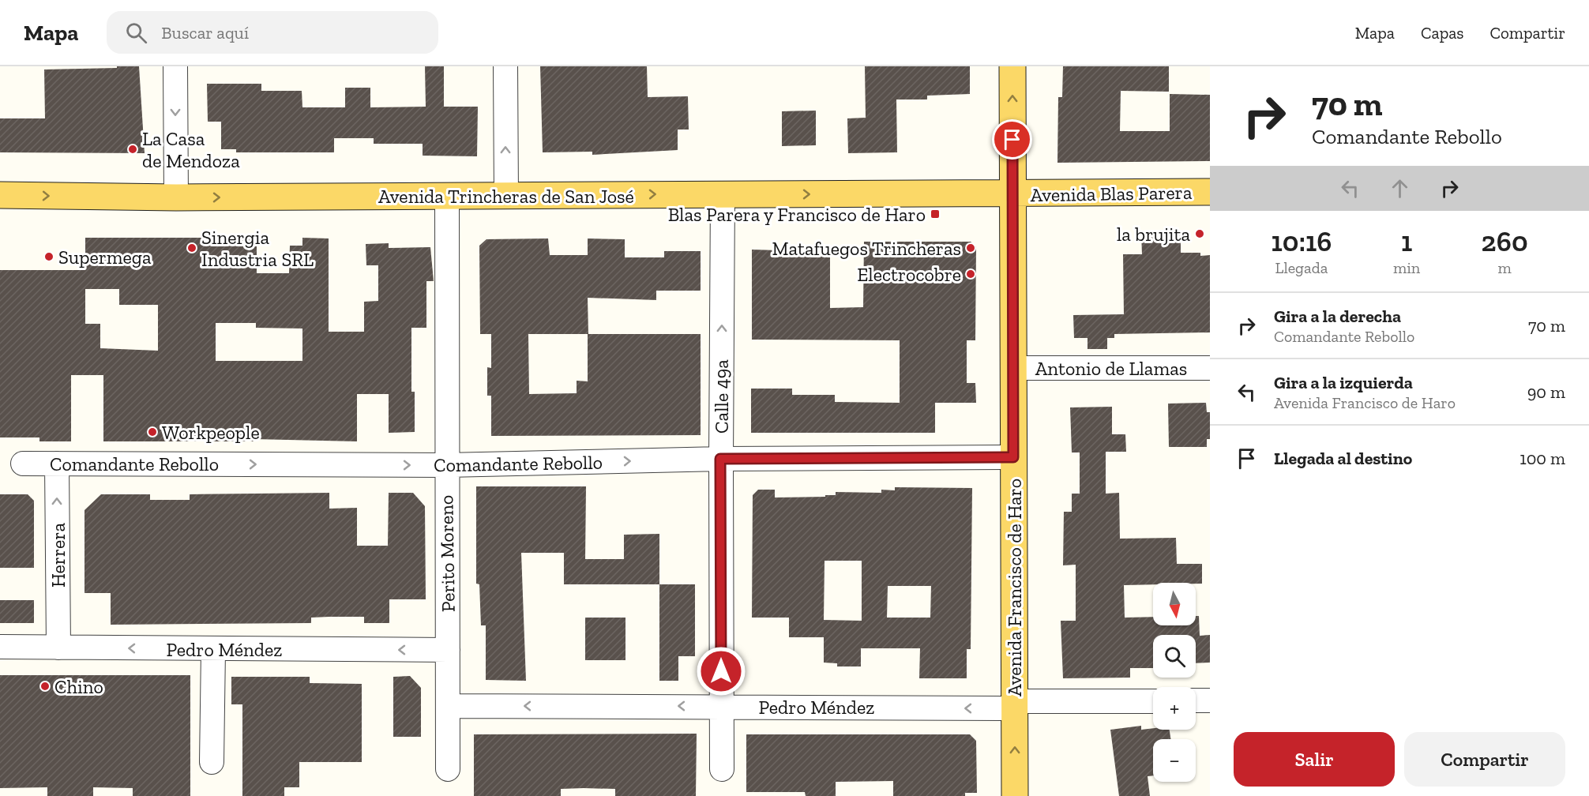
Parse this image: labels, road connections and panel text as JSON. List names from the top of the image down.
{
  "streets": {
    "main road": ["Avenida Blas Parera", "Avenida Trincheras de San José", "Avenida Francisco de Haro"],
    "street": [
      "Antonio de Llamas",
      "Calle 49a",
      "Comandante Rebollo",
      "Perito Moreno",
      "Herrera",
      "Pedro Méndez"
    ]
  },
  "crossings": [
    ["Avenida Blas Parera", "Avenida Trincheras de San José"],
    ["Avenida Blas Parera", "Avenida Francisco de Haro"],
    ["Avenida Trincheras de San José", "Calle 49a"],
    ["Avenida Trincheras de San José", "Perito Moreno"],
    ["Avenida Trincheras de San José", "Avenida Francisco de Haro"],
    ["Antonio de Llamas", "Avenida Francisco de Haro"],
    ["Calle 49a", "Comandante Rebollo"],
    ["Calle 49a", "Pedro Méndez"],
    ["Comandante Rebollo", "Perito Moreno"],
    ["Comandante Rebollo", "Herrera"],
    ["Comandante Rebollo", "Avenida Francisco de Haro"],
    ["Perito Moreno", "Pedro Méndez"],
    ["Herrera", "Pedro Méndez"],
    ["Avenida Francisco de Haro", "Pedro Méndez"]
  ],
  "one_way": [
    "Avenida Trincheras de San José",
    "Calle 49a",
    "Comandante Rebollo",
    "Herrera",
    "Pedro Méndez"
  ],
  "places": {
    "other": [
      "La Casa de Mendoza",
      "la brujita",
      "Sinergia Industria SRL",
      "Matafuegos Trincheras",
      "Supermega",
      "Electrocobre",
      "Workpeople",
      "Chino"
    ],
    "transit": ["Blas Parera y Francisco de Haro"]
  },
  "north": "bottom",
  "page": {
    "header": "Mapa",
    "search": "Buscar aquí",
    "nav": ["Mapa", "Capas", "Compartir"],
    "turn": ["70 m", "Comandante Rebollo"],
    "eta": [
      "10:16",
      "Llegada",
      "1",
      "min",
      "260",
      "m"
    ],
    "list": [
      {
        "name": "Gira a la derecha",
        "note": "Comandante Rebollo",
        "value": "70 m"
      },
      {
        "name": "Gira a la izquierda",
        "note": "Avenida Francisco de Haro",
        "value": "90 m"
      },
      {
        "name": "Llegada al destino",
        "value": "100 m"
      }
    ],
    "map_buttons": ["+", "−"],
    "buttons": ["Salir", "Compartir"]
  }
}
